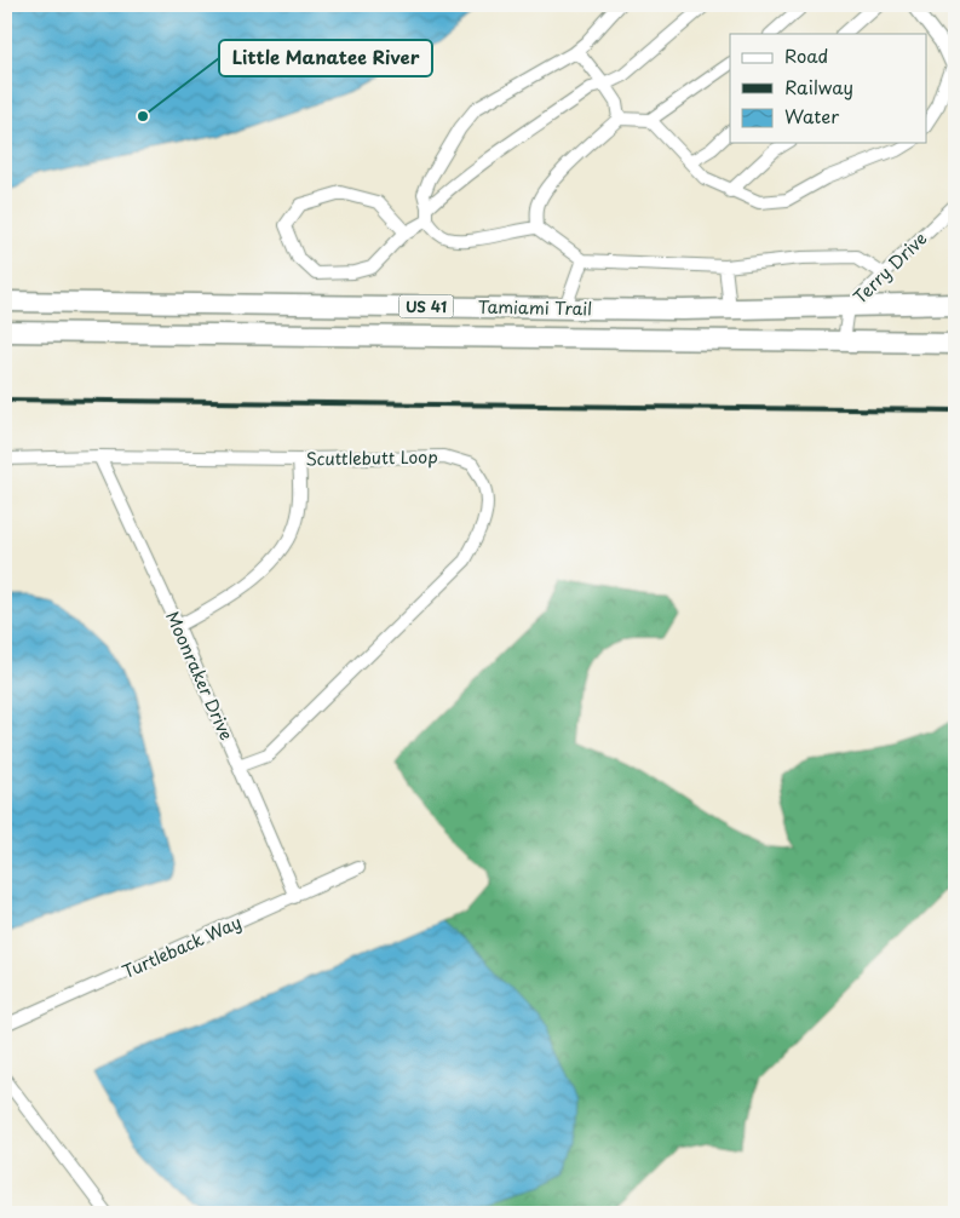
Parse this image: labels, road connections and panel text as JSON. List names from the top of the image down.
{
  "streets": {
    "main road": ["US 41", "Tamiami Trail"],
    "street": [
      "Terry Drive",
      "Scuttlebutt Loop",
      "Moonraker Drive",
      "Turtleback Way"
    ]
  },
  "crossings": [
    ["Terry Drive", "Tamiami Trail"],
    ["Scuttlebutt Loop", "Moonraker Drive"],
    ["Moonraker Drive", "Turtleback Way"]
  ],
  "places": ["Little Manatee River"],
  "legend": ["Road", "Railway", "Water"]
}
